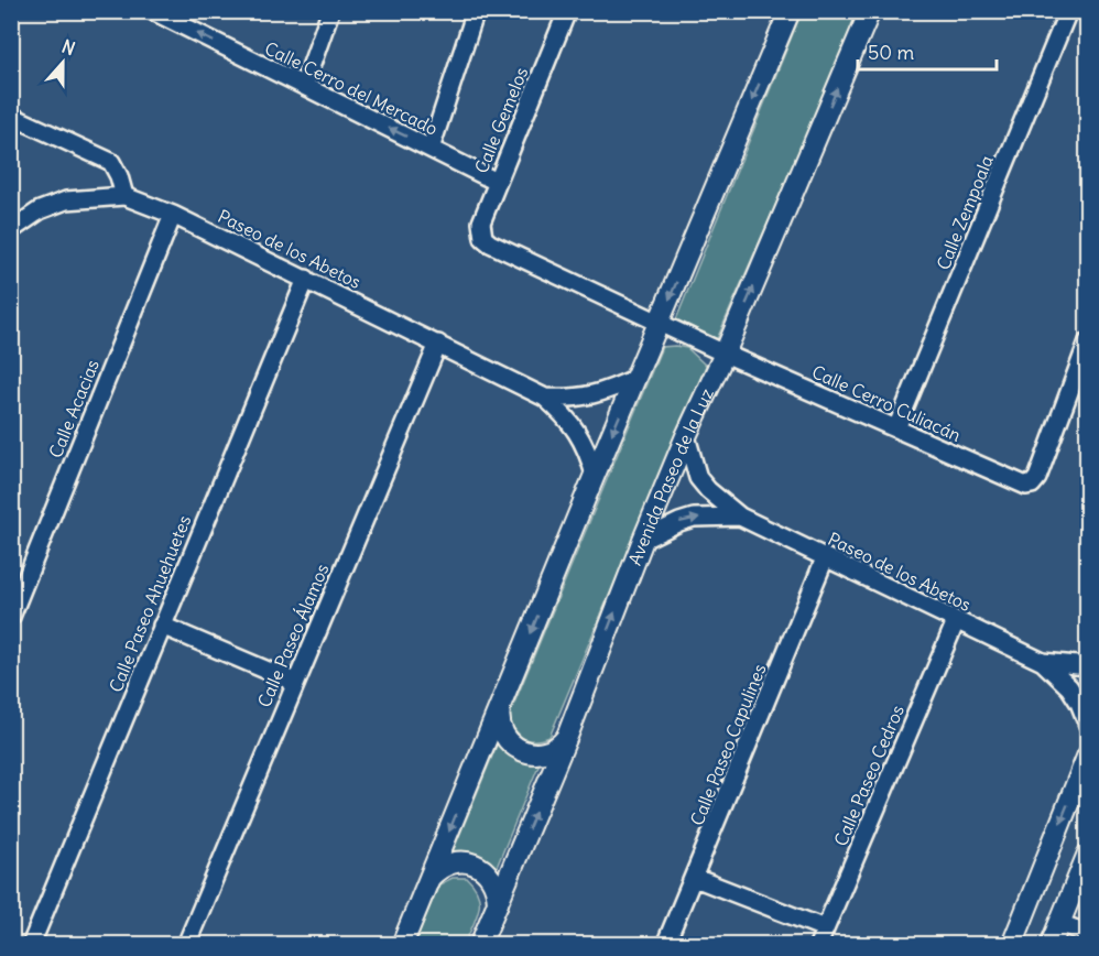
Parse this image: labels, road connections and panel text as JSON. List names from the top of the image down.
{
  "streets": {
    "street": [
      "Calle Cerro del Mercado",
      "Calle Gemelos",
      "Calle Zempoala",
      "Paseo de los Abetos",
      "Calle Cerro Culiacán",
      "Calle Acacias",
      "Avenida Paseo de la Luz",
      "Calle Paseo Ahuehuetes",
      "Calle Paseo Álamos",
      "Calle Paseo Capulines",
      "Calle Paseo Cedros"
    ]
  },
  "crossings": [
    ["Calle Cerro del Mercado", "Calle Gemelos"],
    ["Calle Gemelos", "Calle Cerro Culiacán"],
    ["Calle Zempoala", "Calle Cerro Culiacán"],
    ["Paseo de los Abetos", "Calle Acacias"],
    ["Paseo de los Abetos", "Avenida Paseo de la Luz"],
    ["Paseo de los Abetos", "Calle Paseo Ahuehuetes"],
    ["Paseo de los Abetos", "Calle Paseo Álamos"],
    ["Paseo de los Abetos", "Calle Paseo Capulines"],
    ["Paseo de los Abetos", "Calle Paseo Cedros"],
    ["Calle Cerro Culiacán", "Avenida Paseo de la Luz"]
  ],
  "one_way": ["Calle Cerro del Mercado"],
  "scale_bar": "50 m",
  "north": "top"
}
